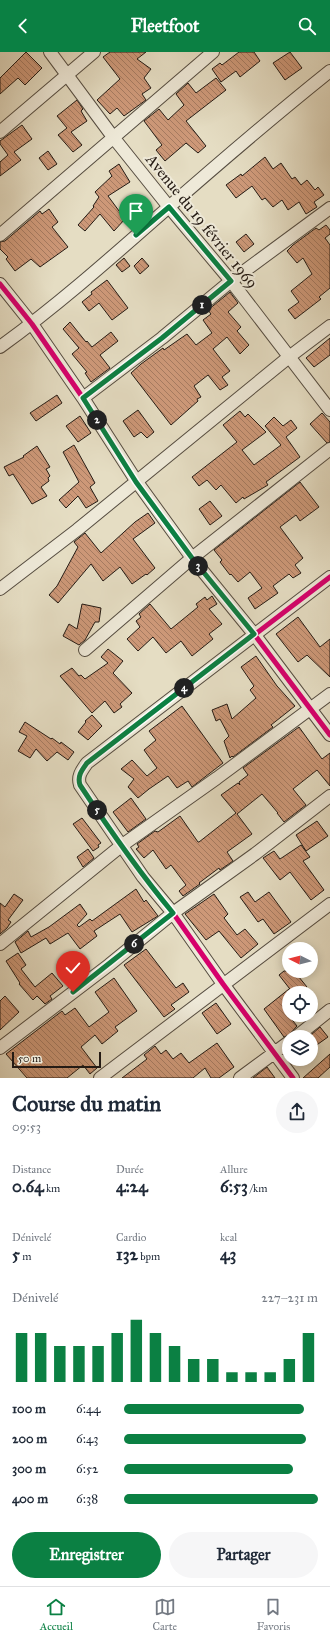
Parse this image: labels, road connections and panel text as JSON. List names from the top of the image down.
{
  "streets": {
    "street": ["Avenue du 19 février 1969"]
  },
  "scale_bar": "50 m",
  "north": "left",
  "page": {
    "header": "Fleetfoot",
    "pins": [
      "1",
      "2",
      "3",
      "4",
      "5",
      "6"
    ],
    "scale": "50 m",
    "heading": ["Course du matin", "09:53"],
    "stats": [
      ["Distance", "0.64 km"],
      ["Durée", "4:24"],
      ["Allure", "6:53 /km"],
      ["Dénivelé", "5 m"],
      ["Cardio", "132 bpm"],
      ["kcal", "43"]
    ],
    "chart": ["Dénivelé", "227–231 m"],
    "list": [
      {
        "name": "100 m",
        "note": "6:44"
      },
      {
        "name": "200 m",
        "note": "6:43"
      },
      {
        "name": "300 m",
        "note": "6:52"
      },
      {
        "name": "400 m",
        "note": "6:38"
      }
    ],
    "buttons": ["Enregistrer", "Partager"],
    "tabs": ["Accueil", "Carte", "Favoris"]
  }
}
